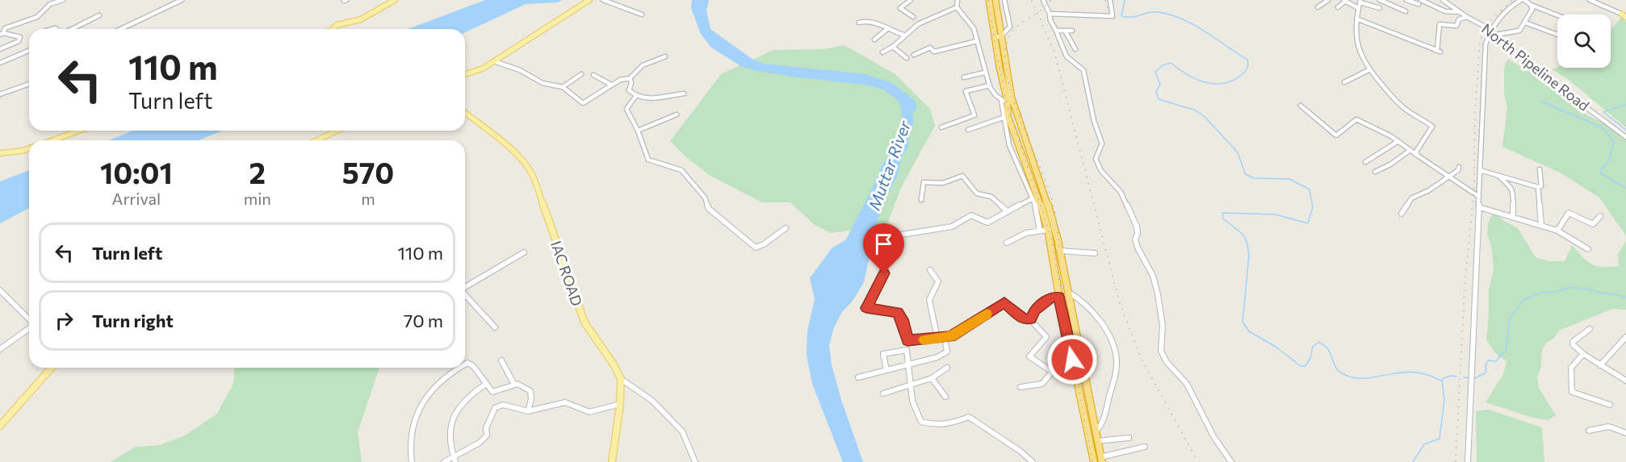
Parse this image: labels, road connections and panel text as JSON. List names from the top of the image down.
{
  "streets": {
    "main road": ["IAC ROAD"],
    "street": ["North Pipeline Road"]
  },
  "water": ["Muttar River"],
  "page": {
    "turn": ["110 m", "Turn left"],
    "eta": [
      "10:01",
      "Arrival",
      "2",
      "min",
      "570",
      "m"
    ],
    "list": [
      {
        "name": "Turn left",
        "value": "110 m"
      },
      {
        "name": "Turn right",
        "value": "70 m"
      }
    ]
  }
}
